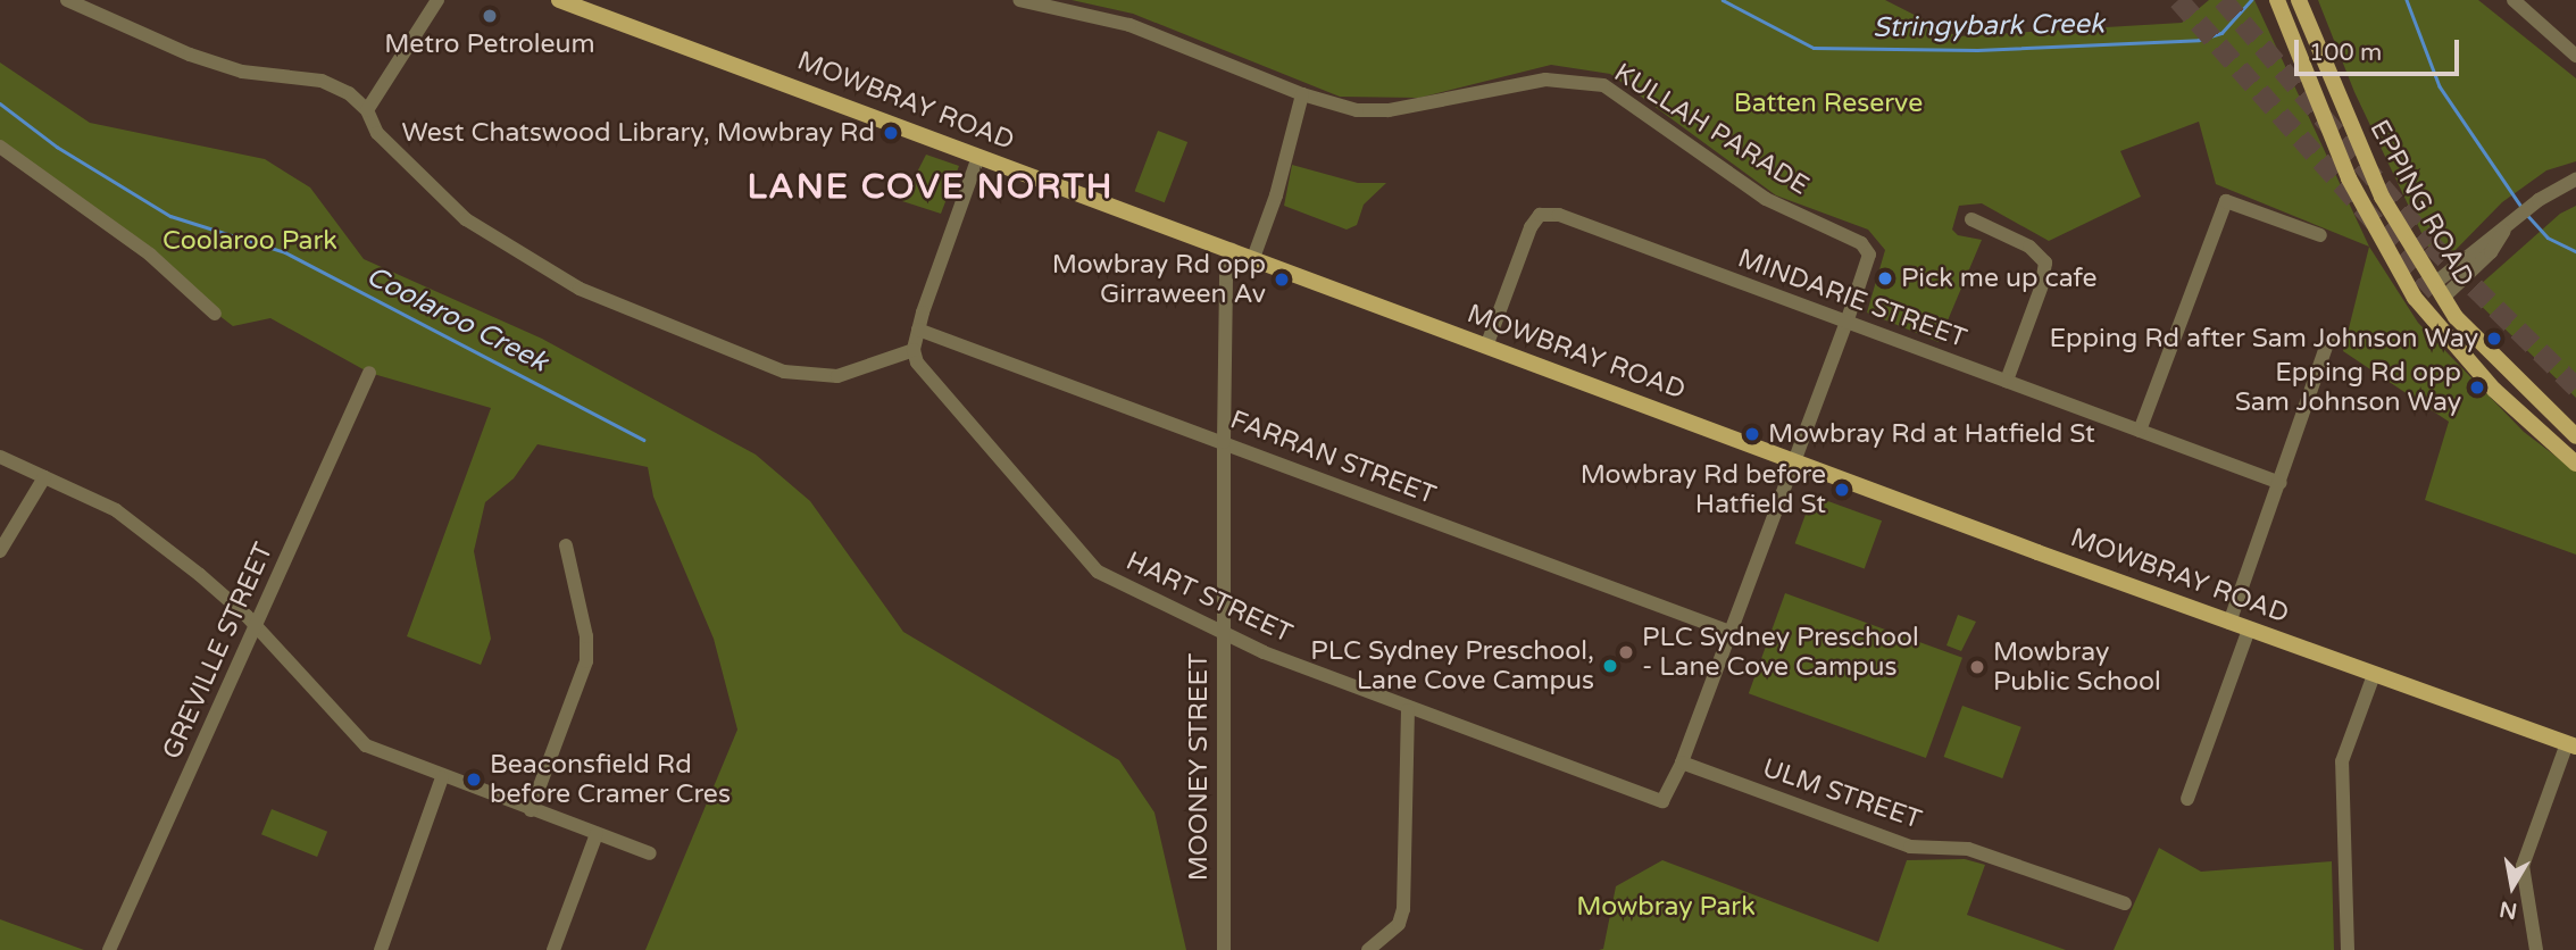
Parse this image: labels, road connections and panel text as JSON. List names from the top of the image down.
{
  "streets": {
    "main road": ["MOWBRAY ROAD", "EPPING ROAD"],
    "street": [
      "KULLAH PARADE",
      "MINDARIE STREET",
      "FARRAN STREET",
      "HART STREET",
      "GREVILLE STREET",
      "MOONEY STREET",
      "ULM STREET"
    ]
  },
  "crossings": [
    ["MOWBRAY ROAD", "KULLAH PARADE"],
    ["MOWBRAY ROAD", "MINDARIE STREET"],
    ["MOWBRAY ROAD", "MOONEY STREET"],
    ["KULLAH PARADE", "MINDARIE STREET"],
    ["KULLAH PARADE", "FARRAN STREET"],
    ["KULLAH PARADE", "HART STREET"],
    ["KULLAH PARADE", "ULM STREET"],
    ["FARRAN STREET", "MOONEY STREET"],
    ["HART STREET", "MOONEY STREET"]
  ],
  "districts": ["LANE COVE NORTH"],
  "water": ["Stringybark Creek", "Coolaroo Creek"],
  "parks": ["Batten Reserve", "Coolaroo Park", "Mowbray Park"],
  "places": [
    "Metro Petroleum",
    "West Chatswood Library, Mowbray Rd",
    "Pick me up cafe",
    "Mowbray Rd opp Girraween Av",
    "Epping Rd after Sam Johnson Way",
    "Epping Rd opp Sam Johnson Way",
    "Mowbray Rd at Hatfield St",
    "Mowbray Rd before Hatfield St",
    "PLC Sydney Preschool - Lane Cove Campus",
    "PLC Sydney Preschool, Lane Cove Campus",
    "Mowbray Public School",
    "Beaconsfield Rd before Cramer Cres"
  ],
  "scale_bar": "100 m",
  "north": "bottom"
}
